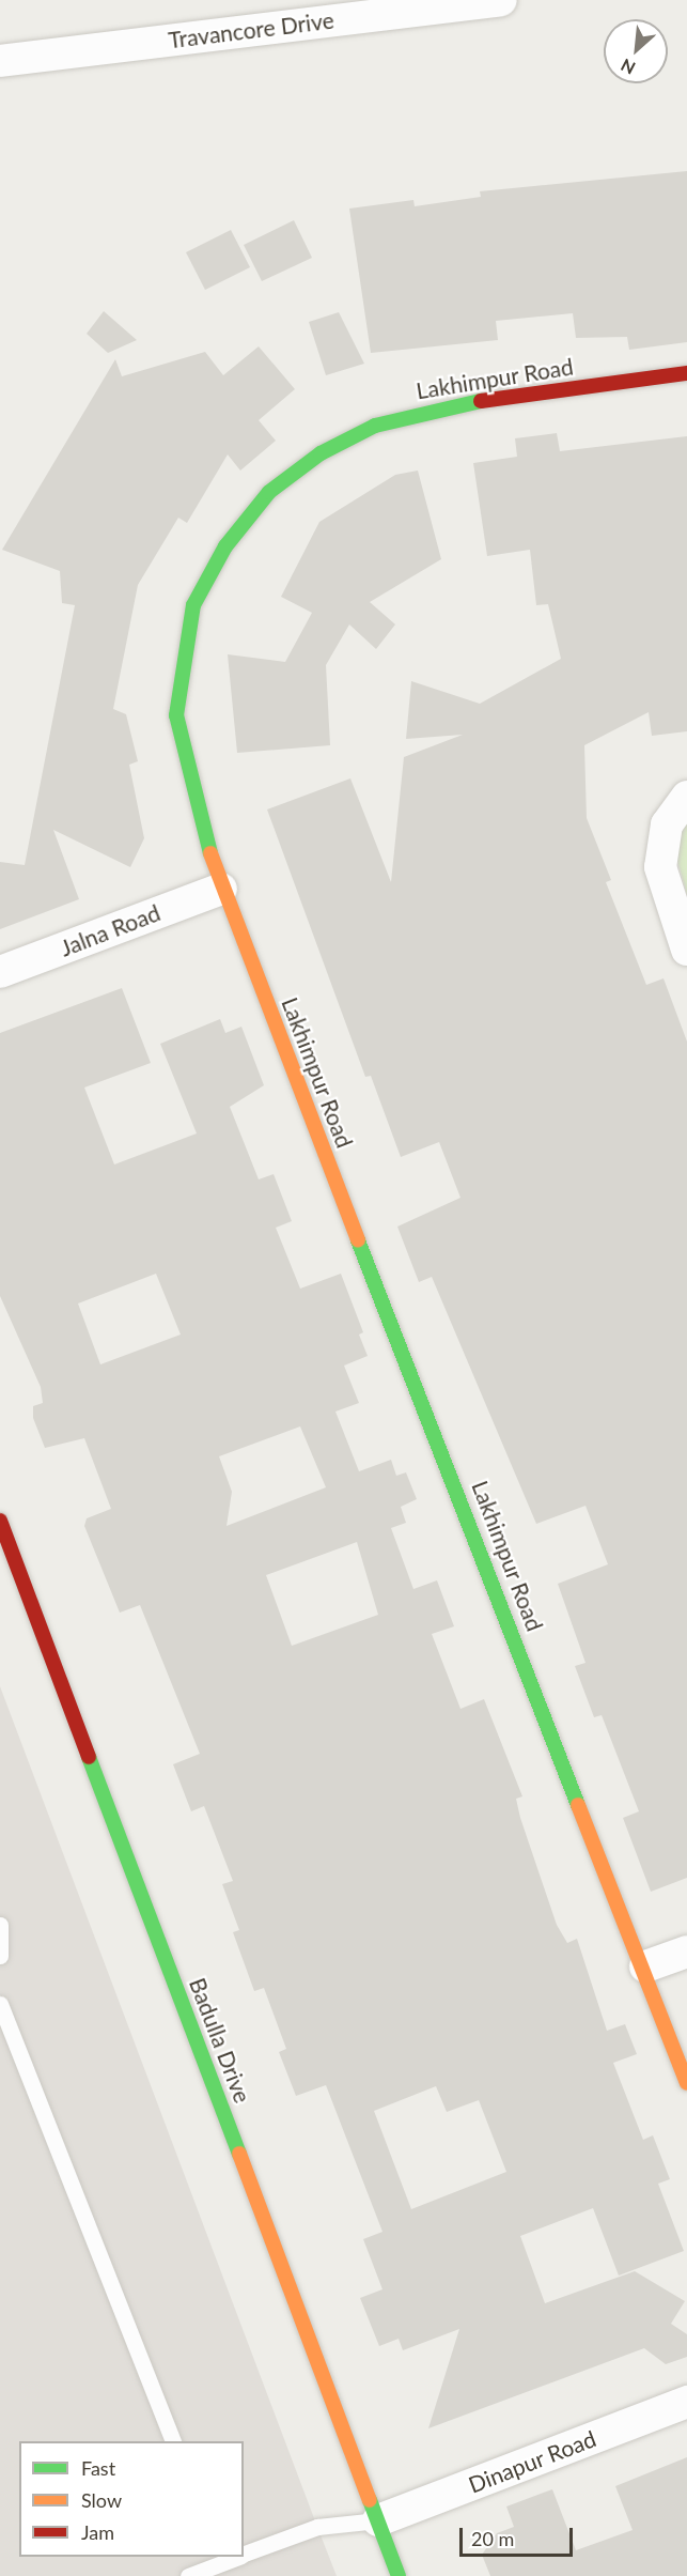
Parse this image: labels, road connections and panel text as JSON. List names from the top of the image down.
{
  "streets": {
    "street": [
      "Travancore Drive",
      "Lakhimpur Road",
      "Jalna Road",
      "Badulla Drive",
      "Dinapur Road"
    ]
  },
  "crossings": [
    ["Lakhimpur Road", "Jalna Road"],
    ["Badulla Drive", "Dinapur Road"]
  ],
  "legend": ["Fast", "Slow", "Jam"],
  "scale_bar": "20 m",
  "north": "bottom left"
}
